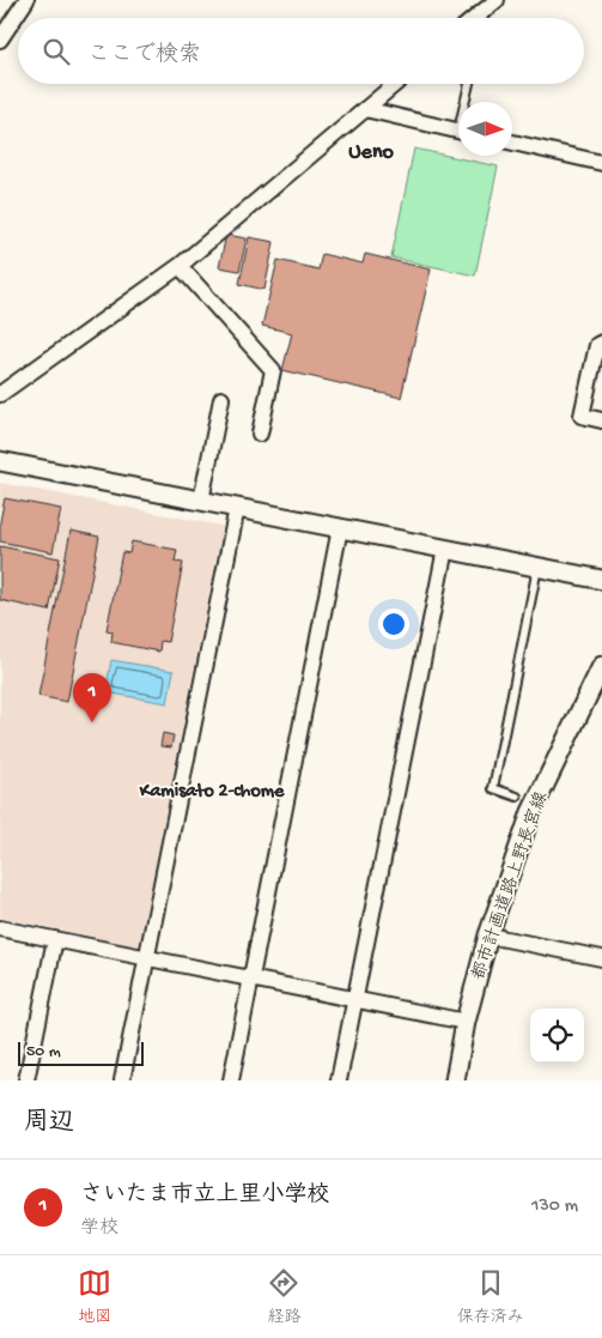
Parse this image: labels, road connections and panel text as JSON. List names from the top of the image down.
{
  "streets": {
    "street": ["都市計画道路上野長宮線"]
  },
  "districts": ["Ueno", "Kamisato 2-chome"],
  "scale_bar": "50 m",
  "north": "right",
  "page": {
    "search": "ここで検索",
    "pins": "1",
    "scale": "50 m",
    "heading": "周辺",
    "list": [
      {
        "mark": "1",
        "name": "さいたま市立上里小学校",
        "note": "学校",
        "value": "130 m"
      }
    ],
    "nav": ["地図", "経路", "保存済み"]
  }
}
